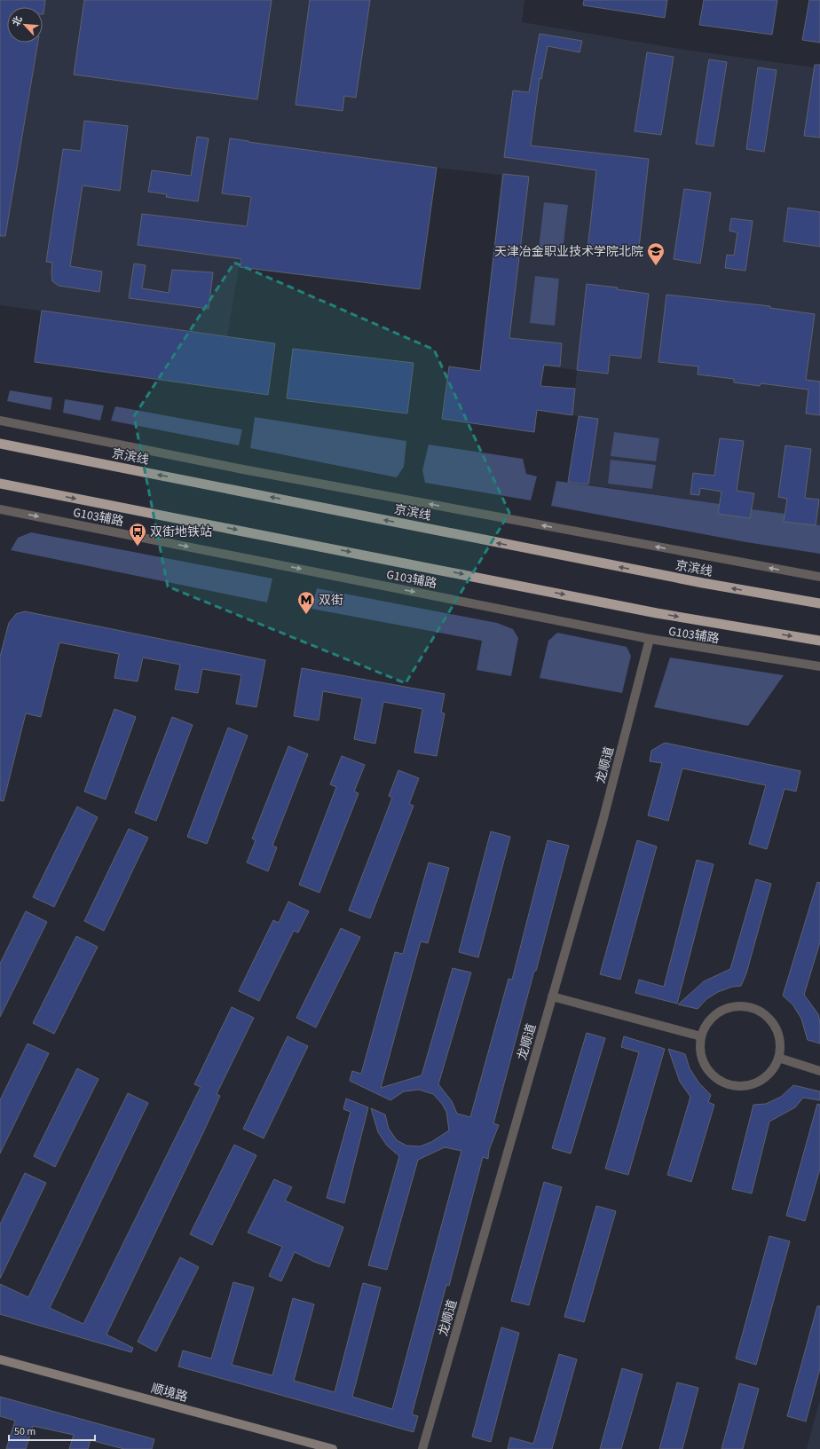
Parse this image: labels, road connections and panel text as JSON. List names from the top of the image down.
{
  "streets": {
    "highway": ["京滨线"],
    "main road": ["顺境路"],
    "street": ["G103辅路", "龙顺道"]
  },
  "crossings": [
    ["G103辅路", "龙顺道"]
  ],
  "one_way": ["G103辅路"],
  "places": {
    "school or university": ["天津冶金职业技术学院北院"],
    "bus stop": ["双街地铁站"],
    "metro station": ["双街"]
  },
  "scale_bar": "50 m",
  "north": "top left"
}
